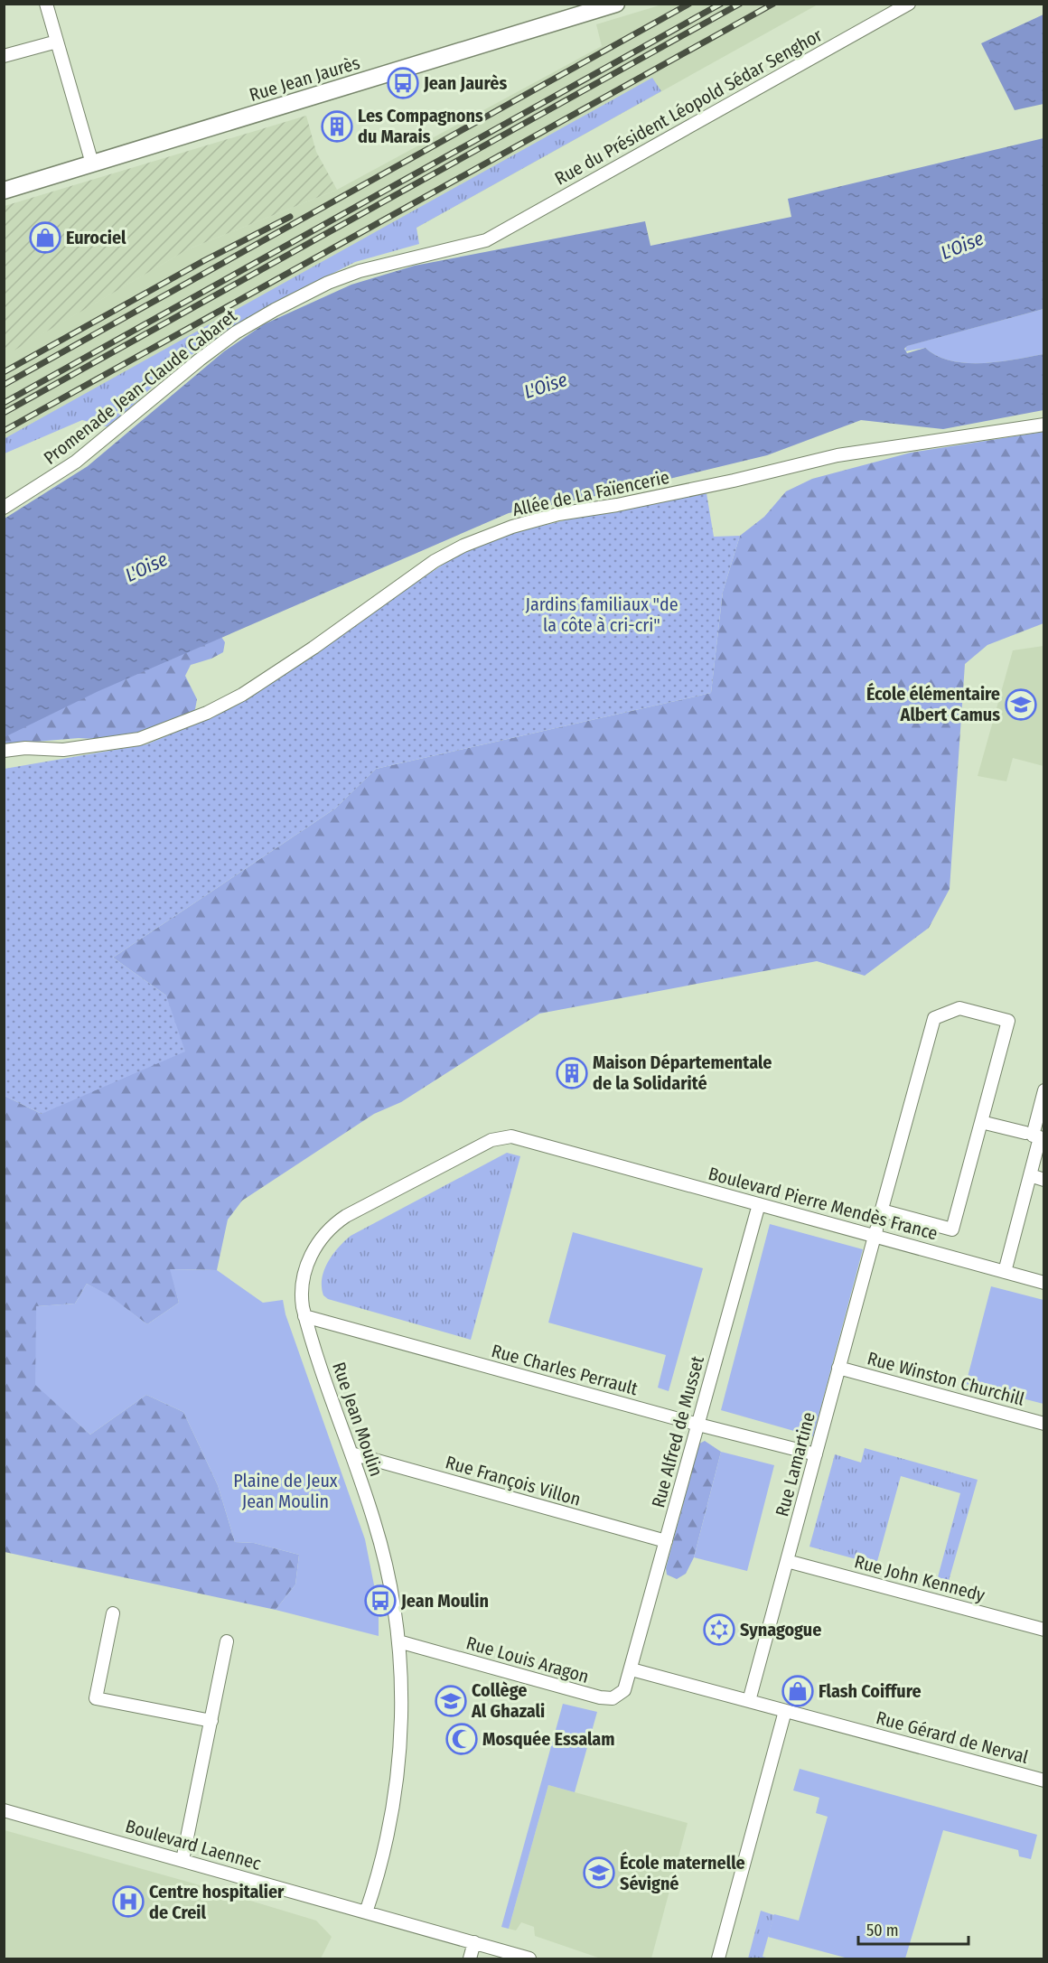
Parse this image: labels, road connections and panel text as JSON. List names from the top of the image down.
{
  "streets": {
    "street": [
      "Rue Jean Jaurès",
      "Rue du Président Léopold Sédar Senghor",
      "Promenade Jean-Claude Cabaret",
      "Allée de La Faïencerie",
      "Boulevard Pierre Mendès France",
      "Rue Charles Perrault",
      "Rue Winston Churchill",
      "Rue Jean Moulin",
      "Rue Alfred de Musset",
      "Rue Lamartine",
      "Rue François Villon",
      "Rue John Kennedy",
      "Rue Louis Aragon",
      "Rue Gérard de Nerval",
      "Boulevard Laennec"
    ]
  },
  "crossings": [
    ["Rue du Président Léopold Sédar Senghor", "Promenade Jean-Claude Cabaret"],
    ["Boulevard Pierre Mendès France", "Rue Jean Moulin"],
    ["Boulevard Pierre Mendès France", "Rue Alfred de Musset"],
    ["Boulevard Pierre Mendès France", "Rue Lamartine"],
    ["Rue Charles Perrault", "Rue Jean Moulin"],
    ["Rue Charles Perrault", "Rue Alfred de Musset"],
    ["Rue Charles Perrault", "Rue Lamartine"],
    ["Rue Winston Churchill", "Rue Lamartine"],
    ["Rue Jean Moulin", "Rue François Villon"],
    ["Rue Jean Moulin", "Rue Louis Aragon"],
    ["Rue Jean Moulin", "Boulevard Laennec"],
    ["Rue Alfred de Musset", "Rue François Villon"],
    ["Rue Alfred de Musset", "Rue Louis Aragon"],
    ["Rue Alfred de Musset", "Rue Gérard de Nerval"],
    ["Rue Lamartine", "Rue John Kennedy"],
    ["Rue Lamartine", "Rue Gérard de Nerval"],
    ["Rue Louis Aragon", "Rue Gérard de Nerval"]
  ],
  "water": ["L'Oise"],
  "parks": ["Jardins familiaux \"de la côte à cri-cri\"", "Plaine de Jeux Jean Moulin"],
  "places": {
    "bus stop": ["Jean Jaurès", "Jean Moulin"],
    "building": ["Les Compagnons du Marais", "Maison Départementale de la Solidarité"],
    "shop": ["Eurociel", "Flash Coiffure"],
    "school or university": ["École élémentaire Albert Camus", "Collège Al Ghazali", "École maternelle Sévigné"],
    "synagogue": ["Synagogue"],
    "mosque": ["Mosquée Essalam"],
    "hospital": ["Centre hospitalier de Creil"]
  },
  "scale_bar": "50 m"
}
